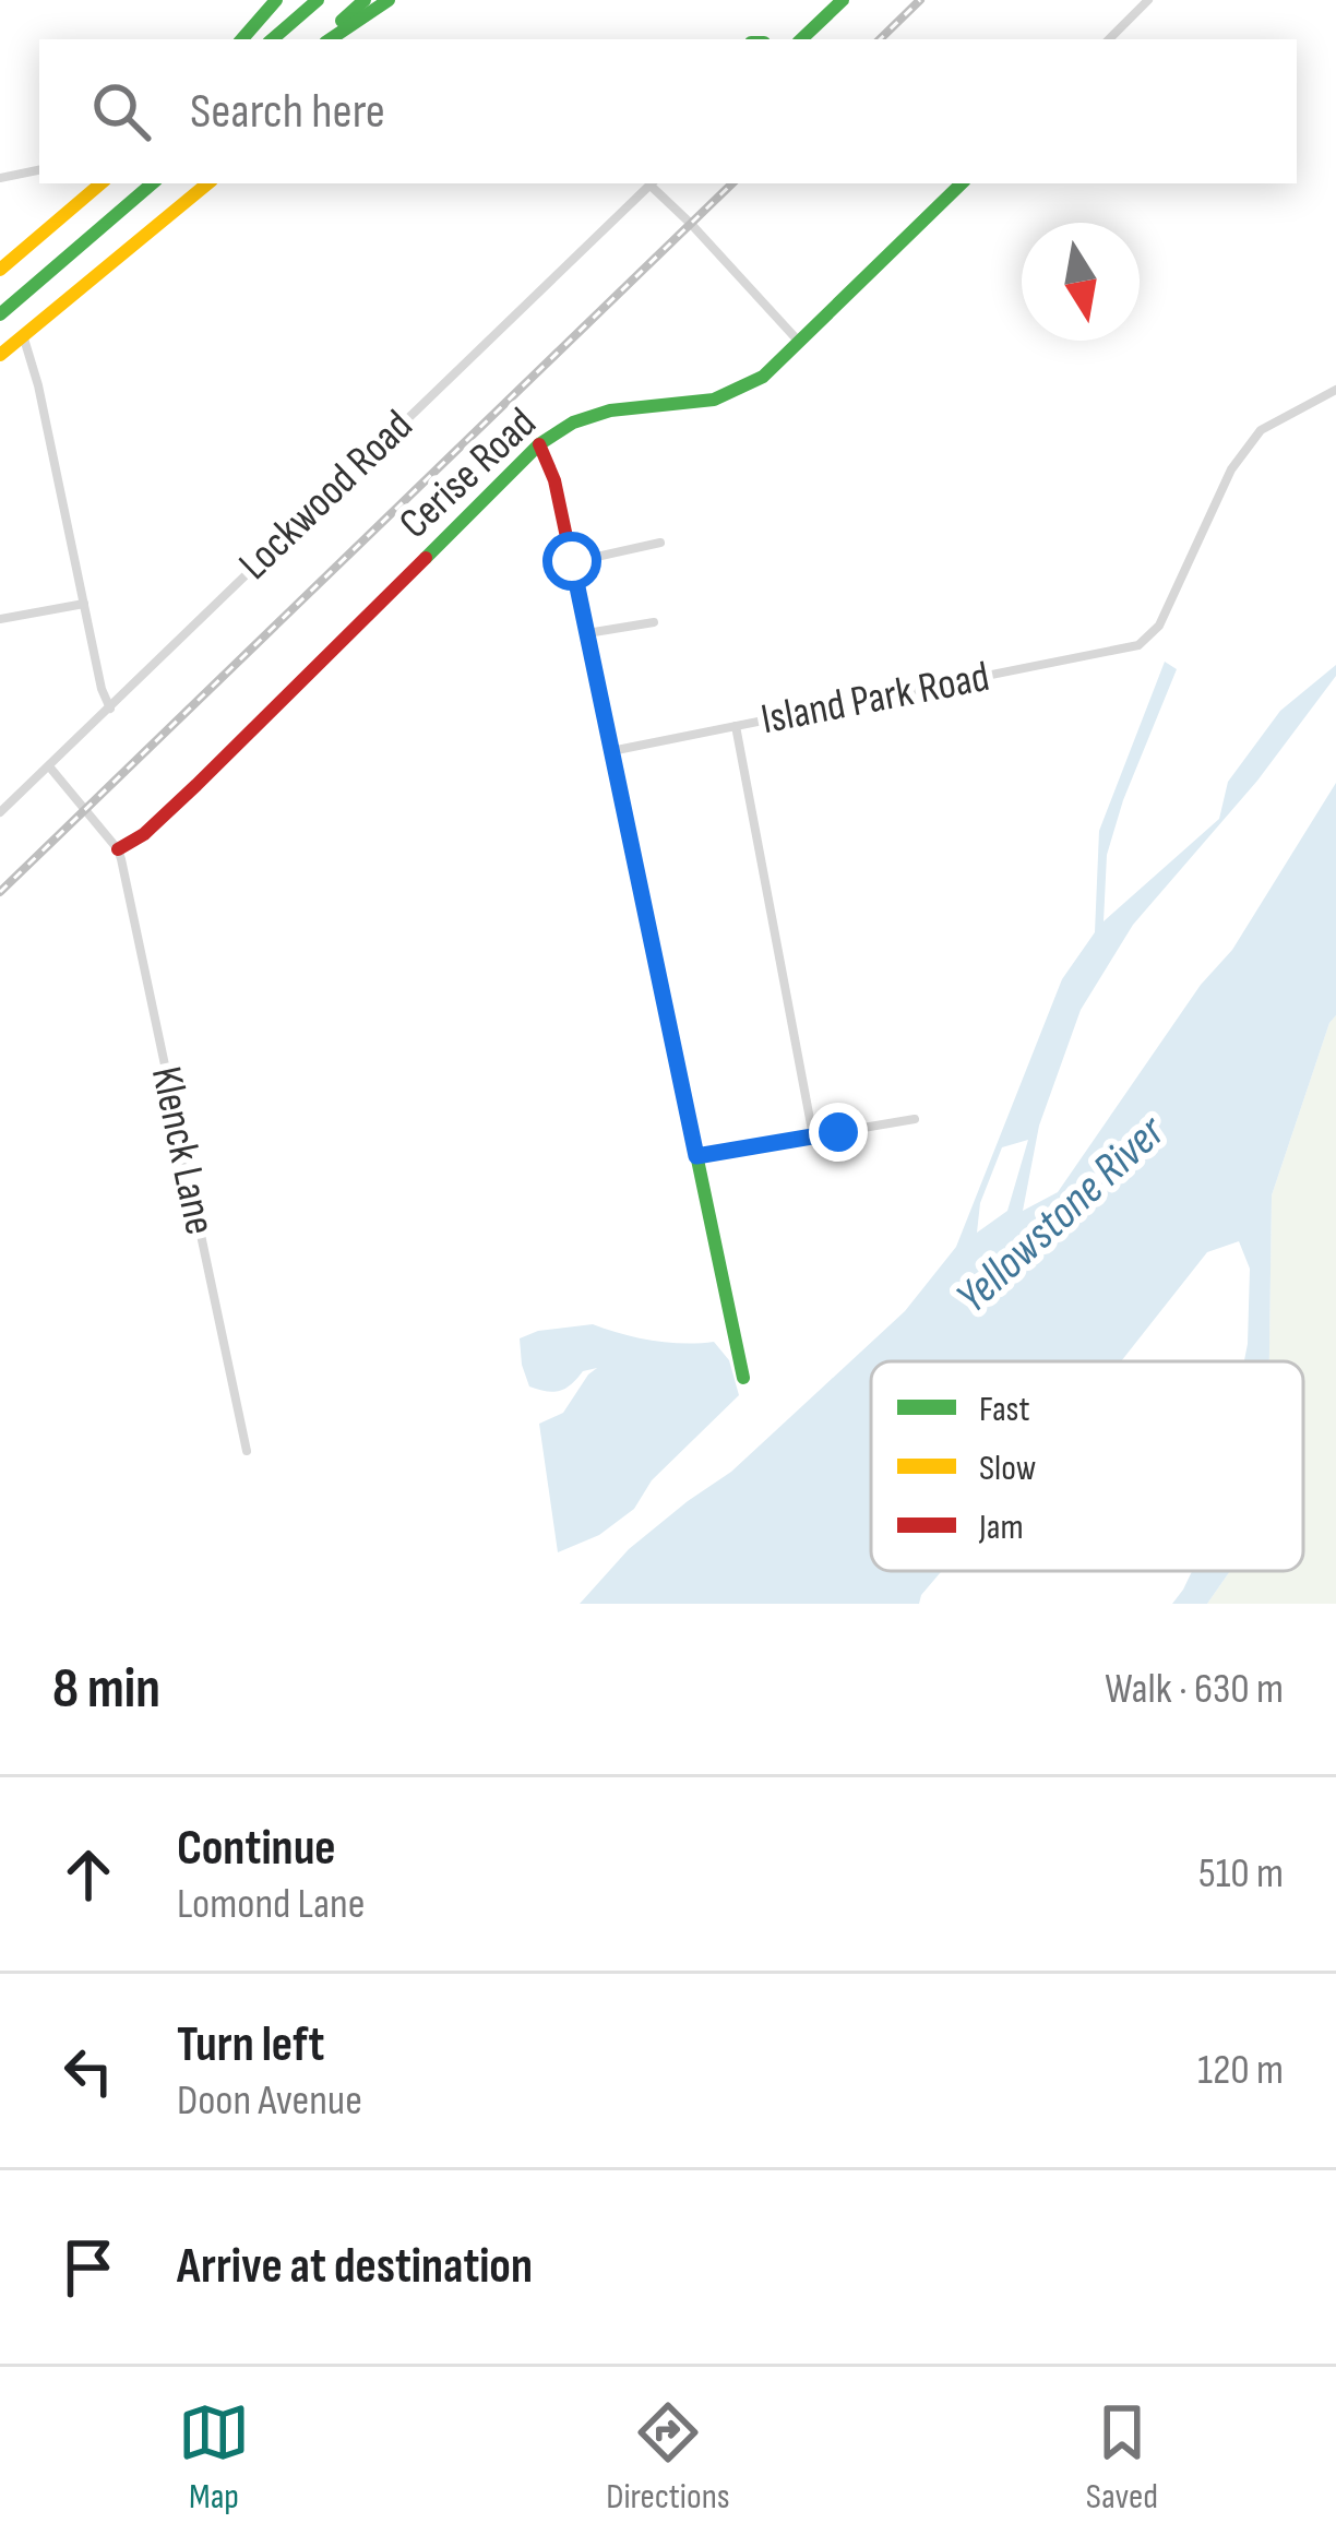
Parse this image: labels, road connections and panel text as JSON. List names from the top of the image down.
{
  "streets": {
    "main road": ["Cerise Road"],
    "street": ["Lockwood Road", "Island Park Road", "Klenck Lane"]
  },
  "crossings": [
    ["Cerise Road", "Klenck Lane"]
  ],
  "water": ["Yellowstone River"],
  "legend": ["Fast", "Slow", "Jam"],
  "north": "bottom",
  "page": {
    "search": "Search here",
    "heading": ["8 min", "Walk · 630 m"],
    "list": [
      ["Continue", "Lomond Lane", "510 m"],
      ["Turn left", "Doon Avenue", "120 m"],
      "Arrive at destination"
    ],
    "nav": ["Map", "Directions", "Saved"]
  }
}
